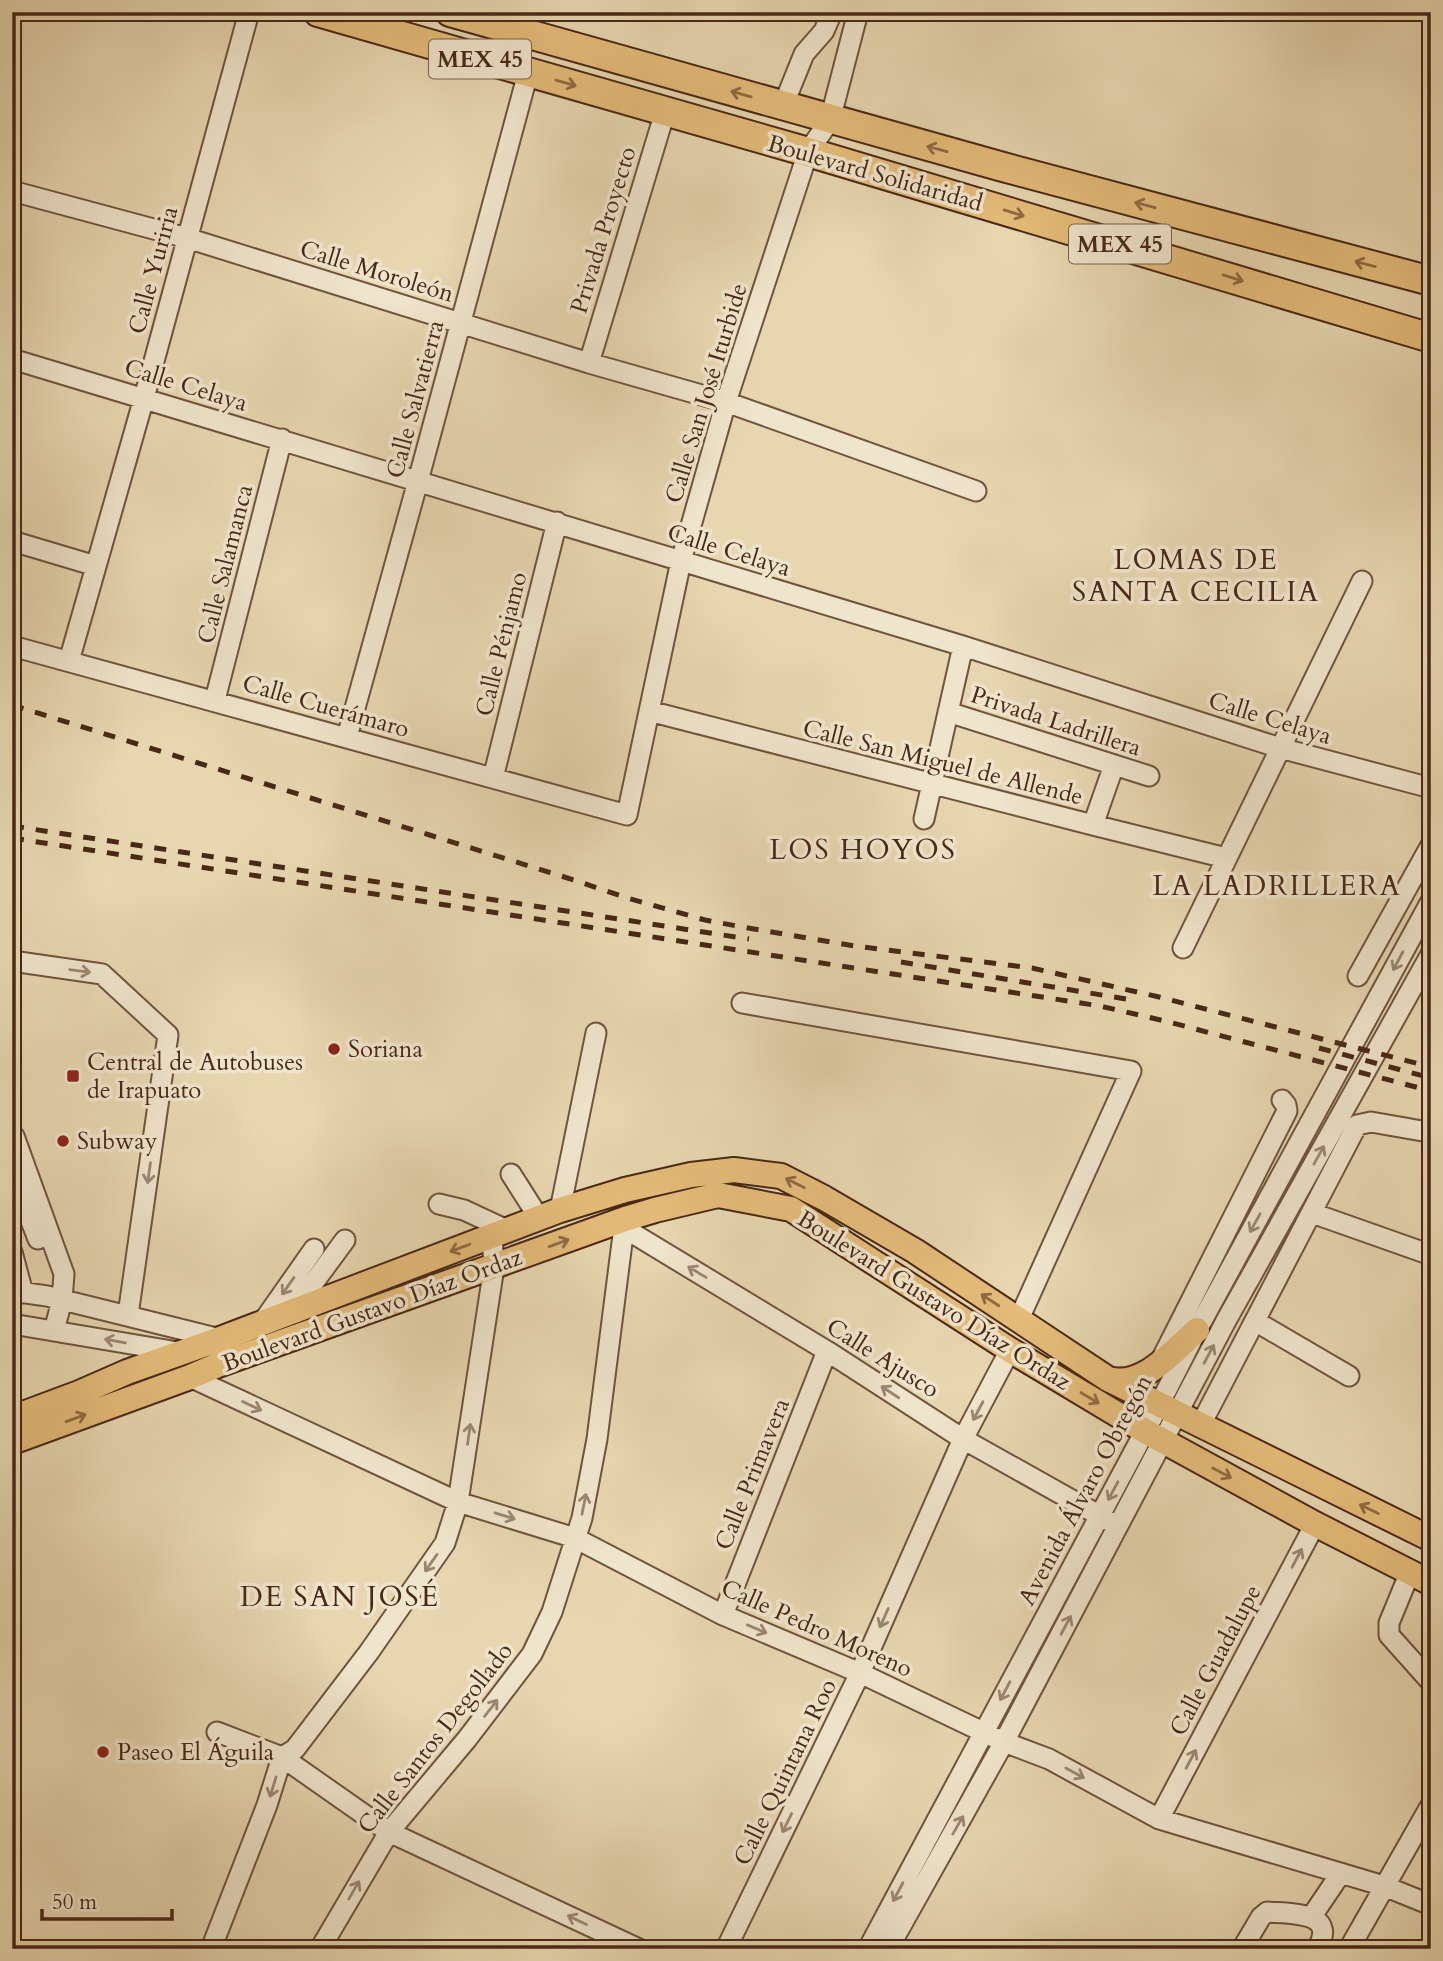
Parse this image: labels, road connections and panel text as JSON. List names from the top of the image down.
{
  "streets": {
    "highway": ["MEX 45", "Boulevard Solidaridad"],
    "main road": ["Boulevard Gustavo Díaz Ordaz"],
    "street": [
      "Privada Proyecto",
      "Calle Yuriria",
      "Calle Moroleón",
      "Calle Celaya",
      "Calle San José Iturbide",
      "Calle Salvatierra",
      "Calle Salamanca",
      "Calle Pénjamo",
      "Calle Cuerámaro",
      "Privada Ladrillera",
      "Calle San Miguel de Allende",
      "Calle Ajusco",
      "Calle Primavera",
      "Avenida Álvaro Obregón",
      "Calle Pedro Moreno",
      "Calle Guadalupe",
      "Calle Santos Degollado",
      "Calle Quintana Roo"
    ]
  },
  "crossings": [
    ["Boulevard Solidaridad", "Privada Proyecto"],
    ["Boulevard Solidaridad", "Calle San José Iturbide"],
    ["Boulevard Solidaridad", "Calle Salvatierra"],
    ["Privada Proyecto", "Calle Moroleón"],
    ["Calle Yuriria", "Calle Moroleón"],
    ["Calle Yuriria", "Calle Celaya"],
    ["Calle Yuriria", "Calle Cuerámaro"],
    ["Calle Moroleón", "Calle San José Iturbide"],
    ["Calle Moroleón", "Calle Salvatierra"],
    ["Calle Celaya", "Calle San José Iturbide"],
    ["Calle Celaya", "Calle Salvatierra"],
    ["Calle Celaya", "Calle Salamanca"],
    ["Calle Celaya", "Calle Pénjamo"],
    ["Calle San José Iturbide", "Calle Cuerámaro"],
    ["Calle San José Iturbide", "Calle San Miguel de Allende"],
    ["Calle Salvatierra", "Calle Cuerámaro"],
    ["Calle Salamanca", "Calle Cuerámaro"],
    ["Calle Pénjamo", "Calle Cuerámaro"],
    ["Boulevard Gustavo Díaz Ordaz", "Calle Ajusco"],
    ["Boulevard Gustavo Díaz Ordaz", "Avenida Álvaro Obregón"],
    ["Boulevard Gustavo Díaz Ordaz", "Calle Pedro Moreno"],
    ["Boulevard Gustavo Díaz Ordaz", "Calle Guadalupe"],
    ["Boulevard Gustavo Díaz Ordaz", "Calle Santos Degollado"],
    ["Boulevard Gustavo Díaz Ordaz", "Calle Quintana Roo"],
    ["Calle Ajusco", "Calle Primavera"],
    ["Calle Ajusco", "Avenida Álvaro Obregón"],
    ["Calle Ajusco", "Calle Santos Degollado"],
    ["Calle Ajusco", "Calle Quintana Roo"],
    ["Calle Primavera", "Calle Pedro Moreno"],
    ["Avenida Álvaro Obregón", "Calle Pedro Moreno"],
    ["Calle Pedro Moreno", "Calle Guadalupe"],
    ["Calle Pedro Moreno", "Calle Santos Degollado"],
    ["Calle Pedro Moreno", "Calle Quintana Roo"]
  ],
  "one_way": [
    "Calle Ajusco",
    "Calle Pedro Moreno",
    "Calle Guadalupe",
    "Calle Quintana Roo"
  ],
  "districts": [
    "LOMAS DE SANTA CECILIA",
    "LOS HOYOS",
    "LA LADRILLERA",
    "DE SAN JOSÉ"
  ],
  "places": {
    "other": ["Soriana", "Subway", "Paseo El Águila"],
    "transit": ["Central de Autobuses de Irapuato"]
  },
  "scale_bar": "50 m"
}
